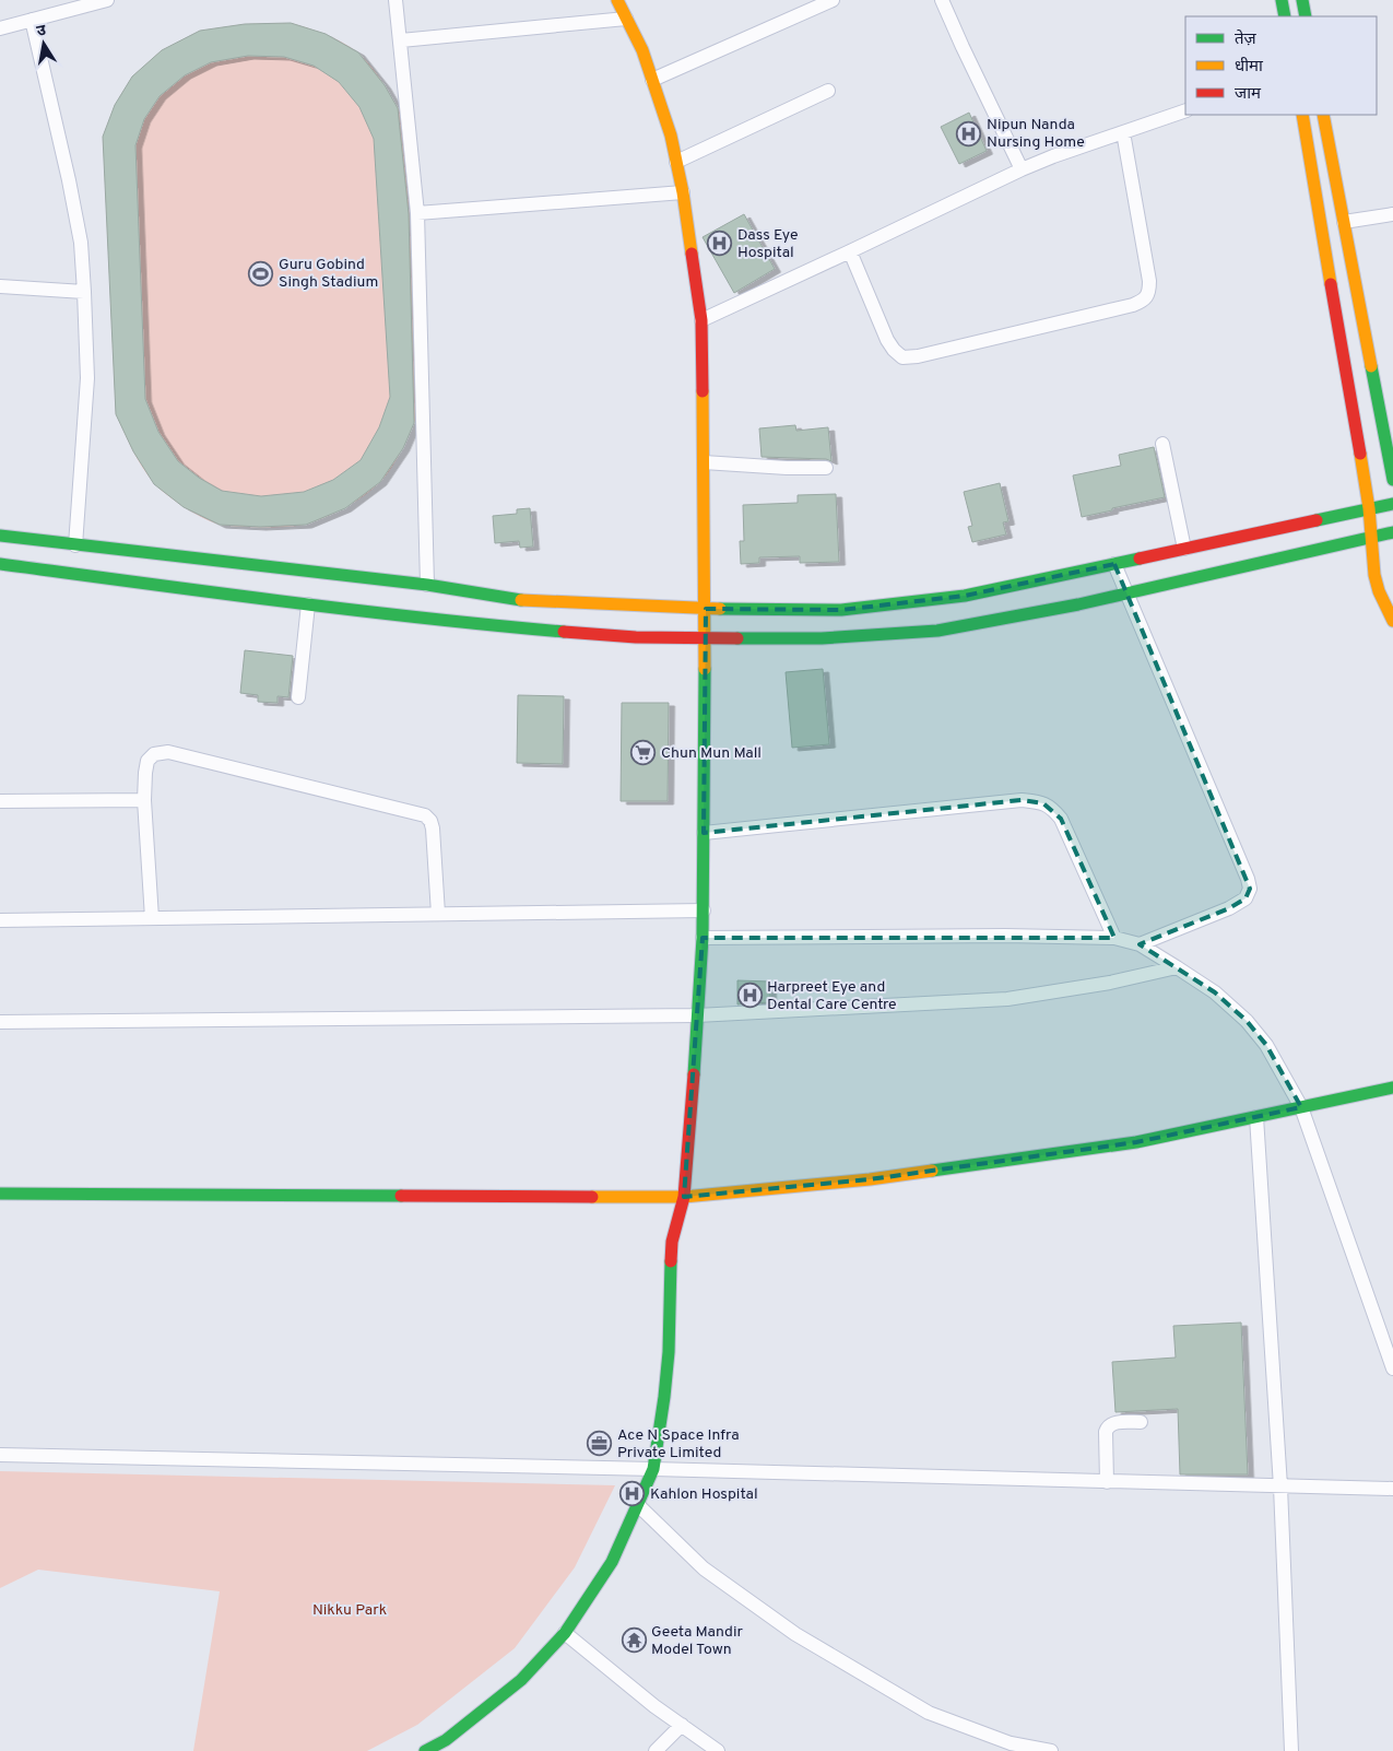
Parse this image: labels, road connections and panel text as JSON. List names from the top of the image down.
{
  "parks": ["Nikku Park"],
  "places": {
    "hospital": [
      "Nipun Nanda Nursing Home",
      "Dass Eye Hospital",
      "Harpreet Eye and Dental Care Centre",
      "Kahlon Hospital"
    ],
    "sports": ["Guru Gobind Singh Stadium"],
    "supermarket": ["Chun Mun Mall"],
    "office": ["Ace N Space Infra Private Limited"],
    "temple": ["Geeta Mandir Model Town"]
  },
  "legend": ["तेज़", "धीमा", "जाम"],
  "north": "top"
}
